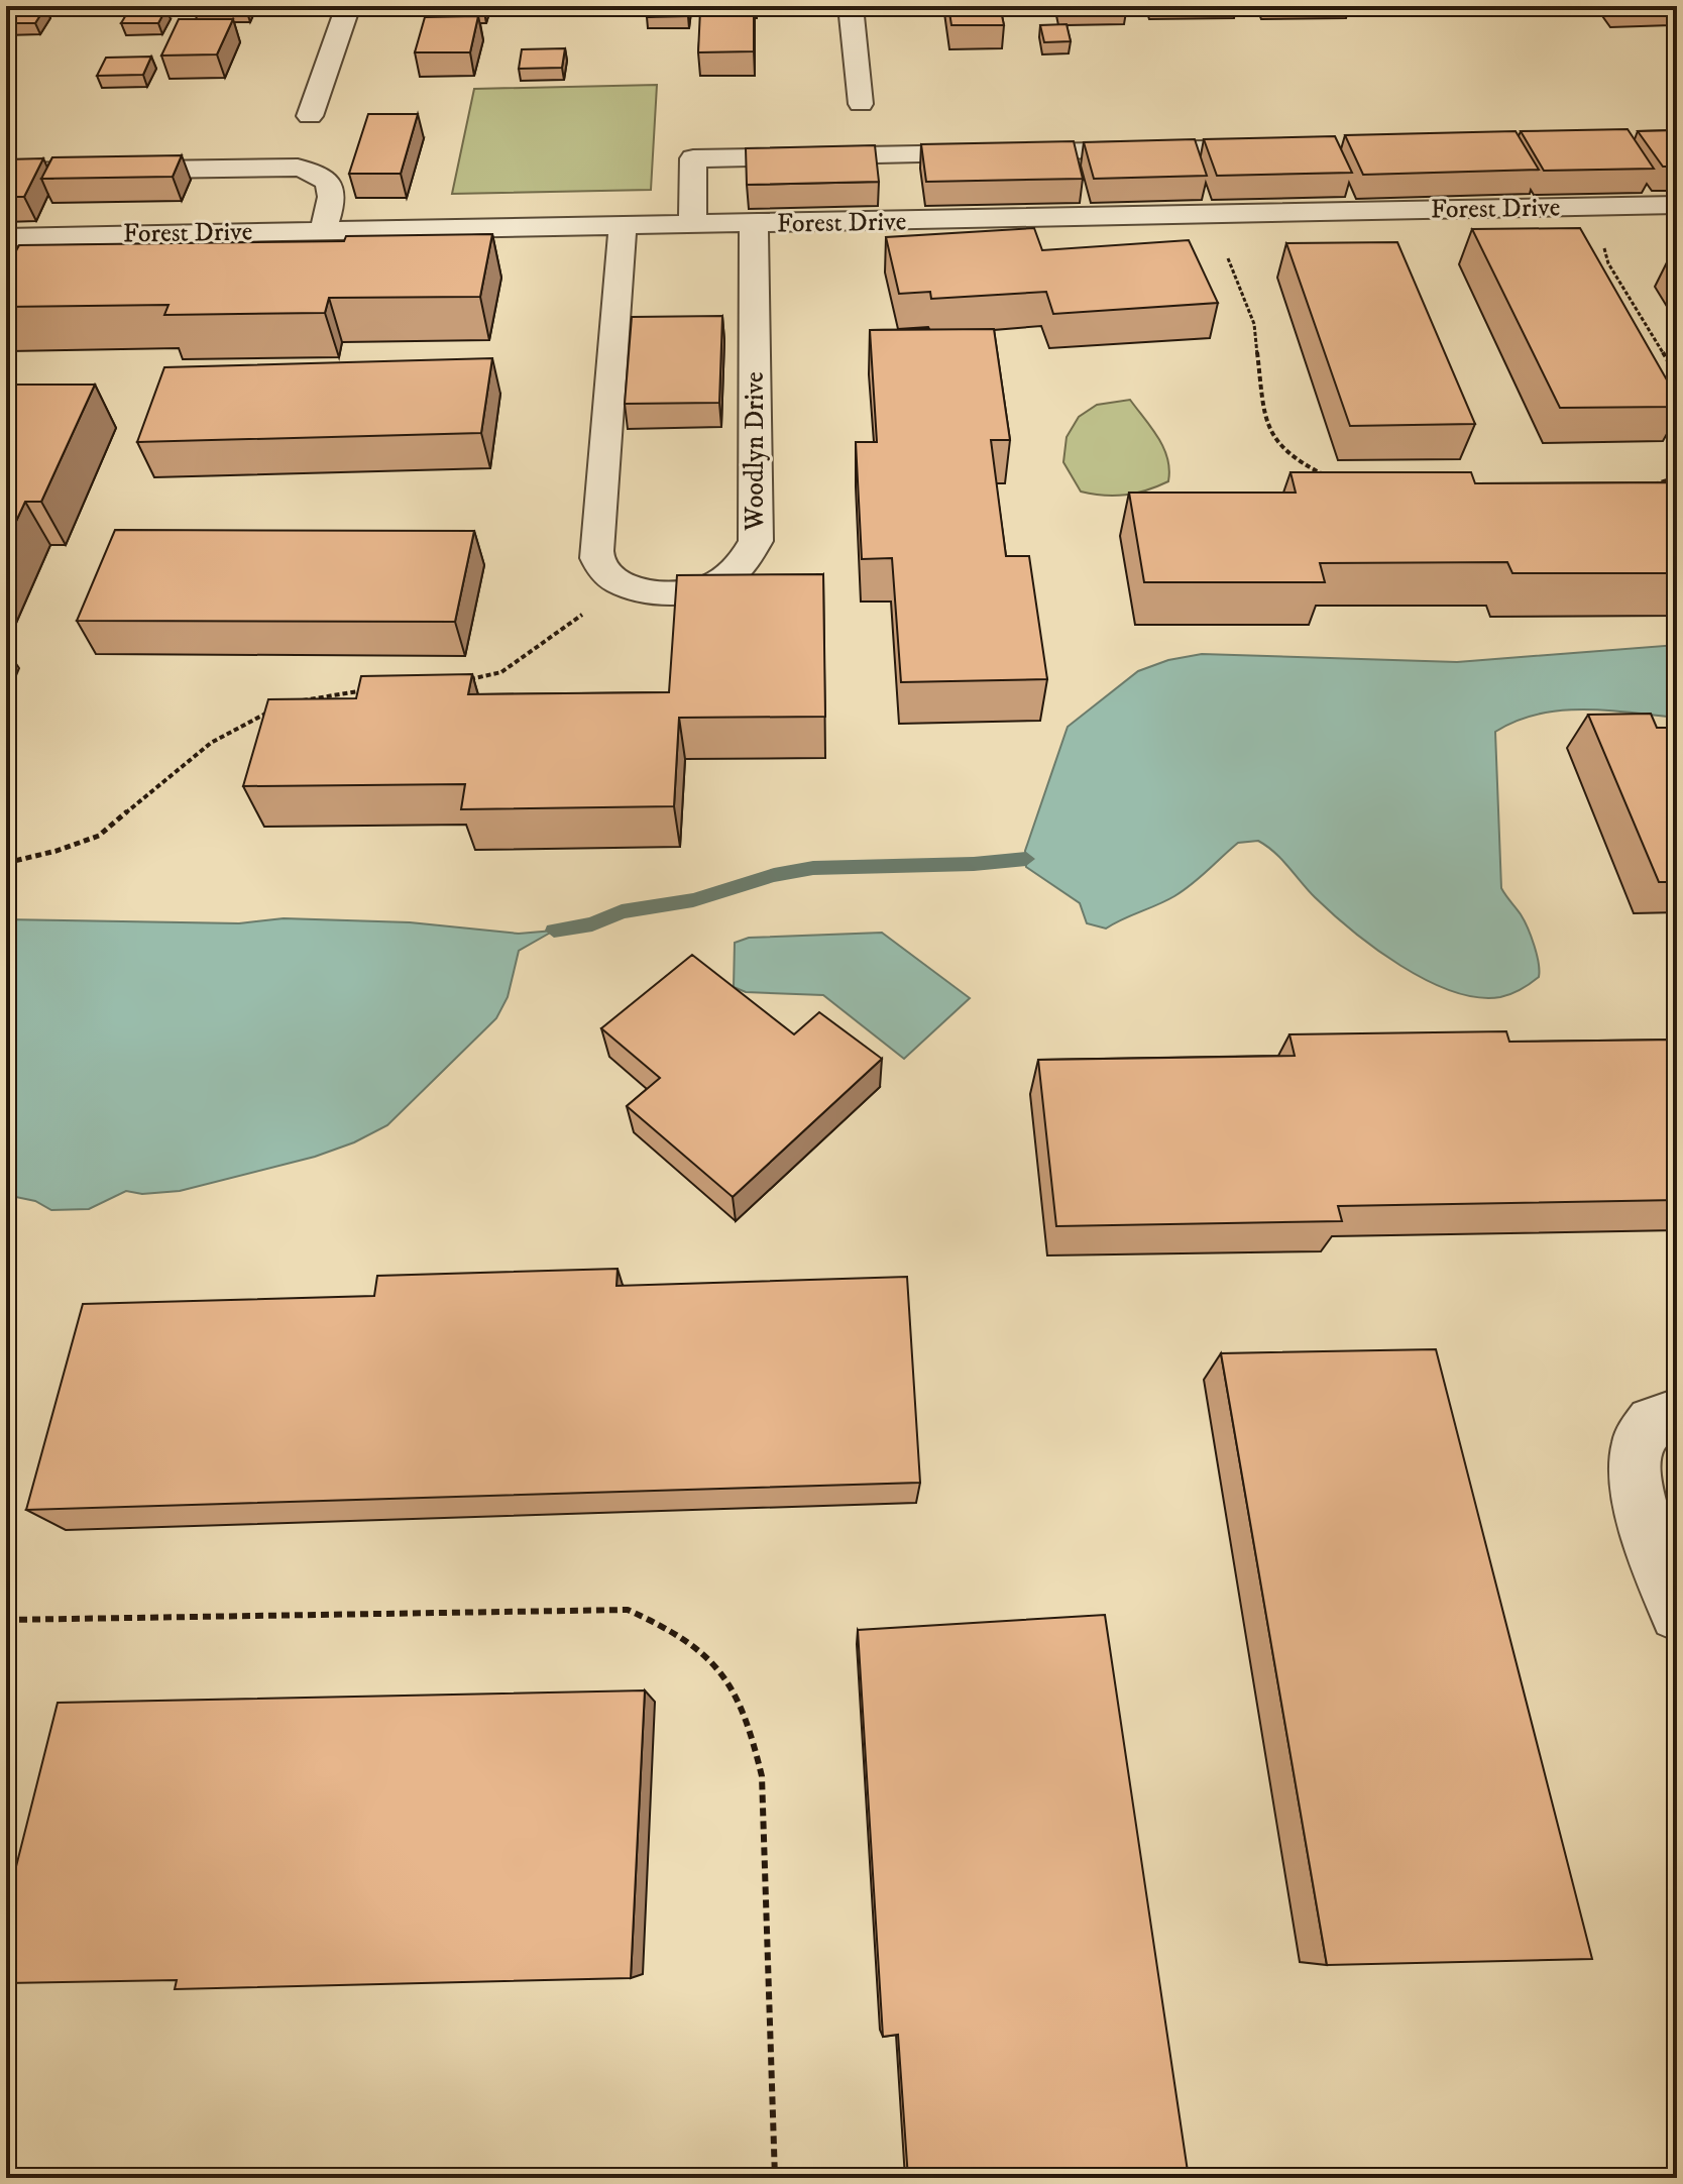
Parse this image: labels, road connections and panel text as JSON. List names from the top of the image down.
{
  "streets": {
    "street": ["Forest Drive", "Woodlyn Drive"]
  },
  "crossings": [
    ["Forest Drive", "Woodlyn Drive"]
  ]
}
